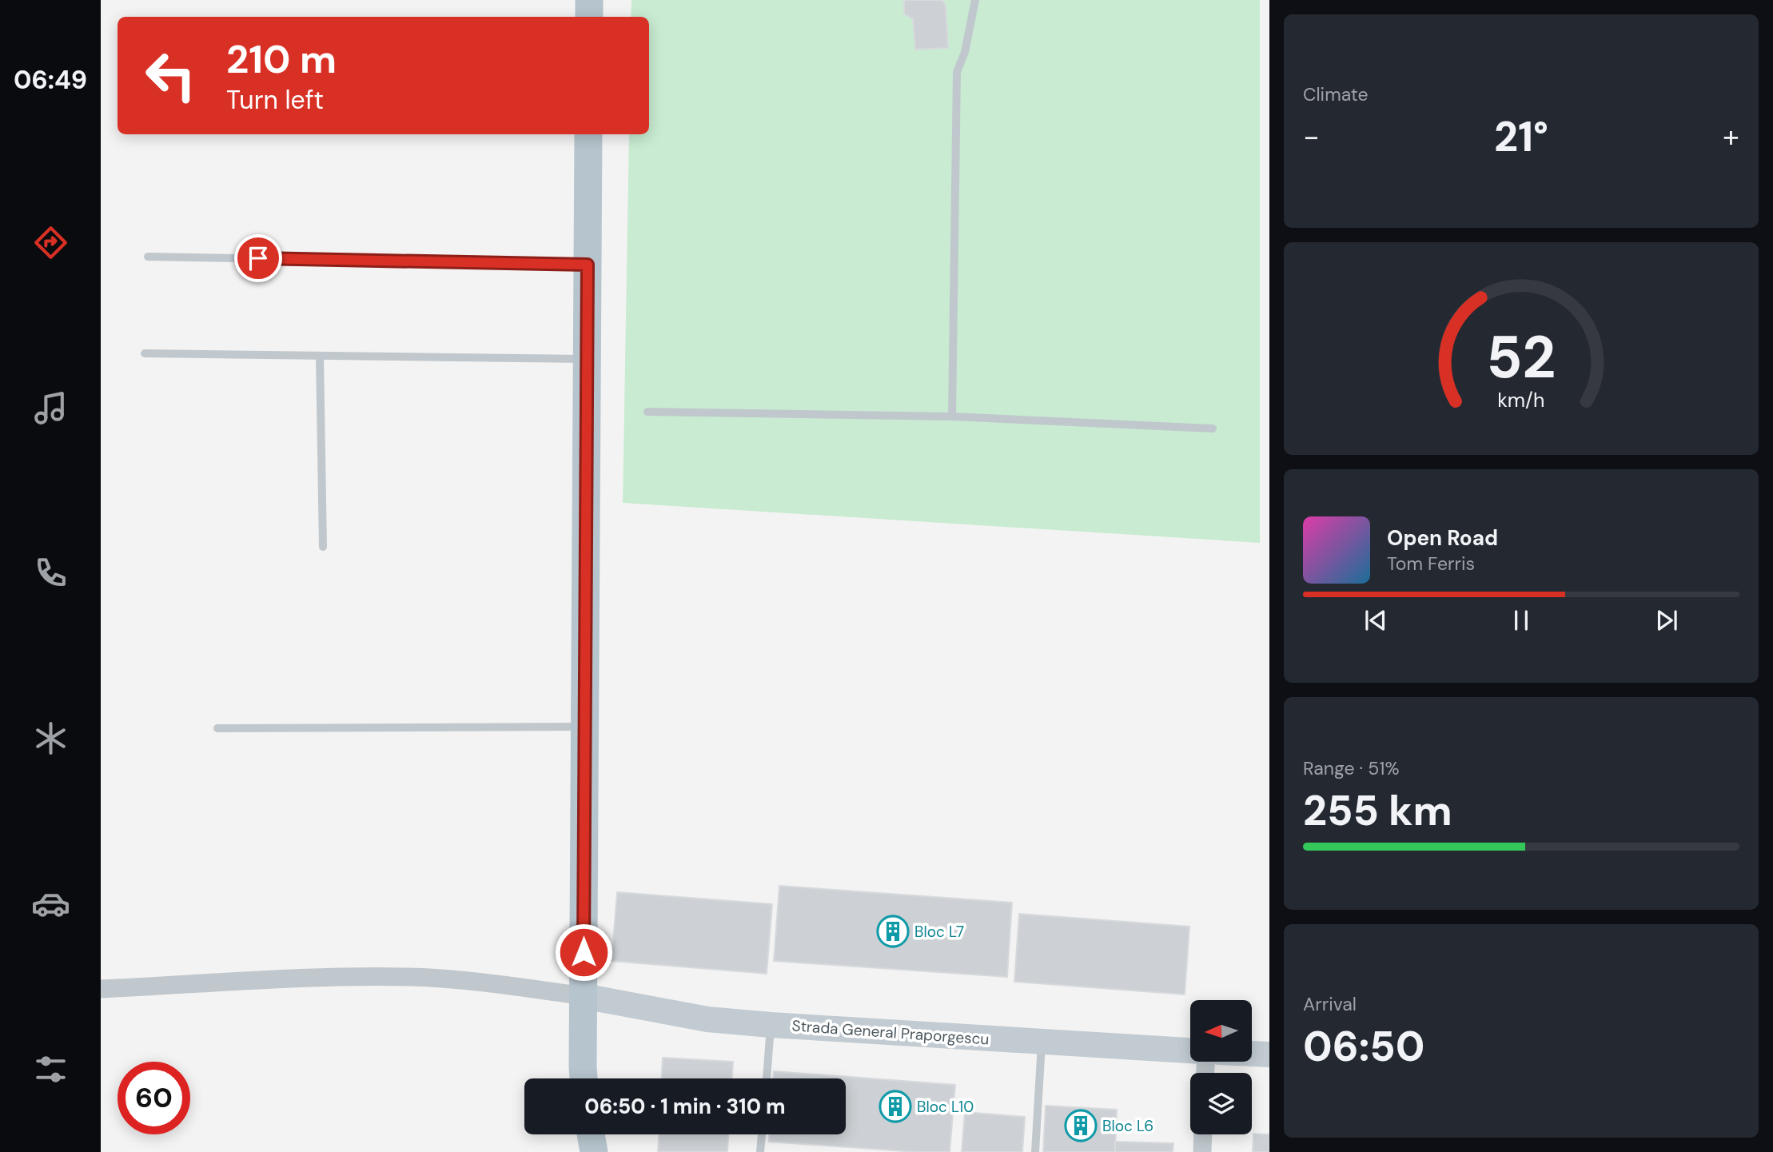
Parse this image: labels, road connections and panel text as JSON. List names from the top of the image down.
{
  "streets": {
    "main road": ["Strada General Praporgescu"]
  },
  "places": {
    "building": ["Bloc L7", "Bloc L10", "Bloc L6"]
  },
  "north": "left",
  "page": {
    "tabs": "06:49",
    "tile": [
      "Climate",
      ["Range · 51%", "255 km"],
      ["Arrival", "06:50"]
    ],
    "turn": ["210 m", "Turn left"],
    "heat": ["−", "21°", "+"],
    "song": ["Open Road", "Tom Ferris"],
    "limit": "60",
    "trip": "06:50 · 1 min · 310 m",
    "gauge": ["52", "km/h"]
  }
}
